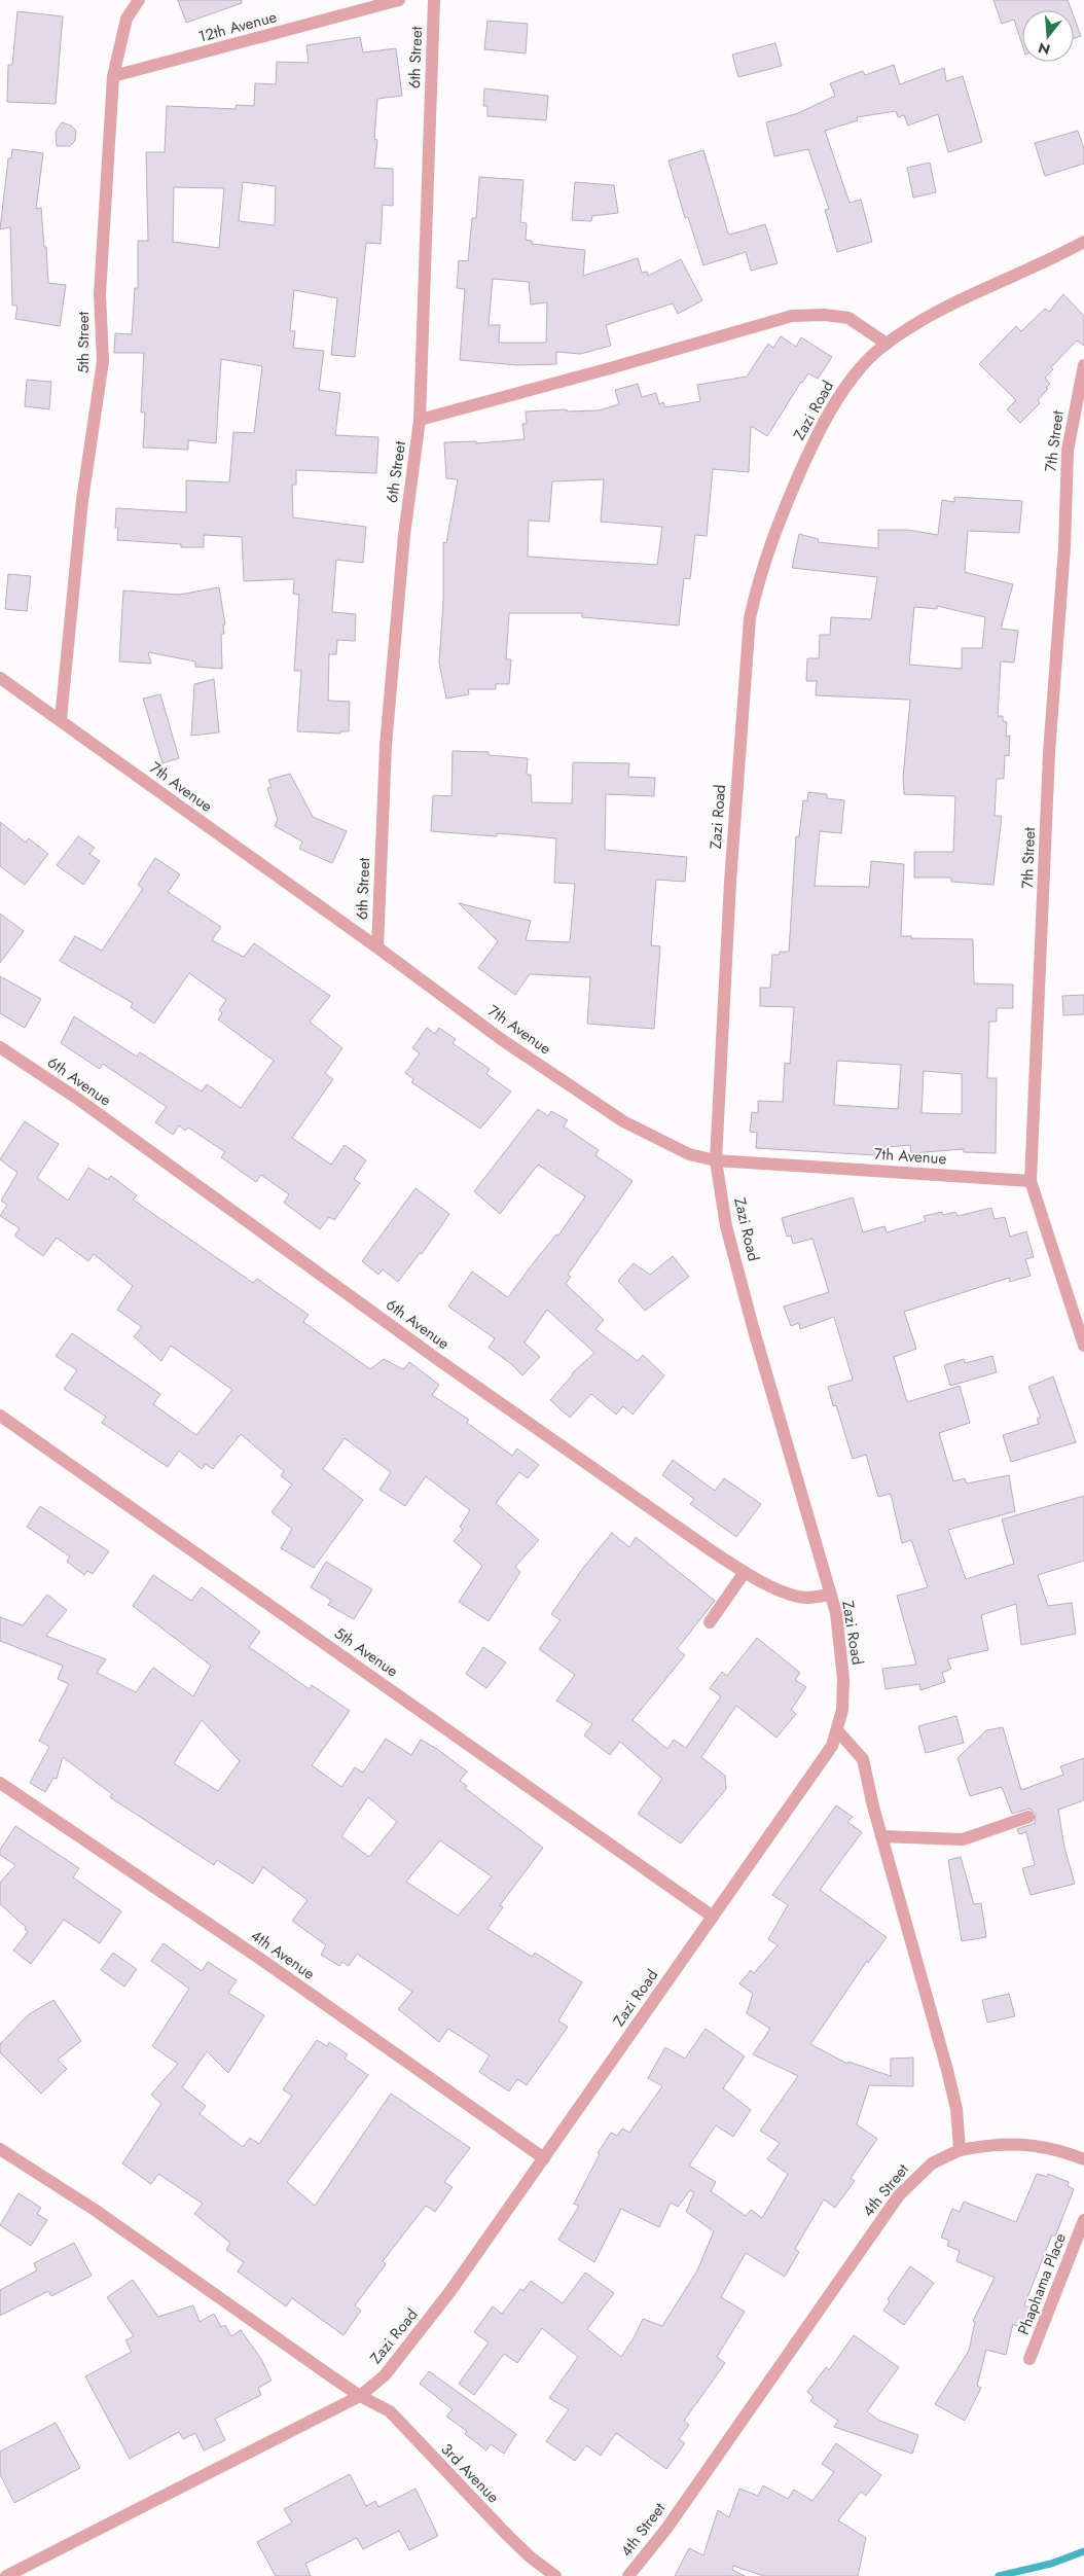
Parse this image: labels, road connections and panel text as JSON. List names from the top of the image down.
{
  "streets": {
    "street": [
      "12th Avenue",
      "6th Street",
      "5th Street",
      "Zazi Road",
      "7th Street",
      "7th Avenue",
      "6th Avenue",
      "5th Avenue",
      "4th Avenue",
      "4th Street",
      "Phaphama Place",
      "3rd Avenue"
    ]
  },
  "crossings": [
    ["12th Avenue", "5th Street"],
    ["6th Street", "7th Avenue"],
    ["5th Street", "7th Avenue"],
    ["Zazi Road", "7th Avenue"],
    ["Zazi Road", "6th Avenue"],
    ["Zazi Road", "5th Avenue"],
    ["Zazi Road", "4th Avenue"],
    ["Zazi Road", "3rd Avenue"],
    ["7th Street", "7th Avenue"]
  ],
  "north": "bottom"
}
